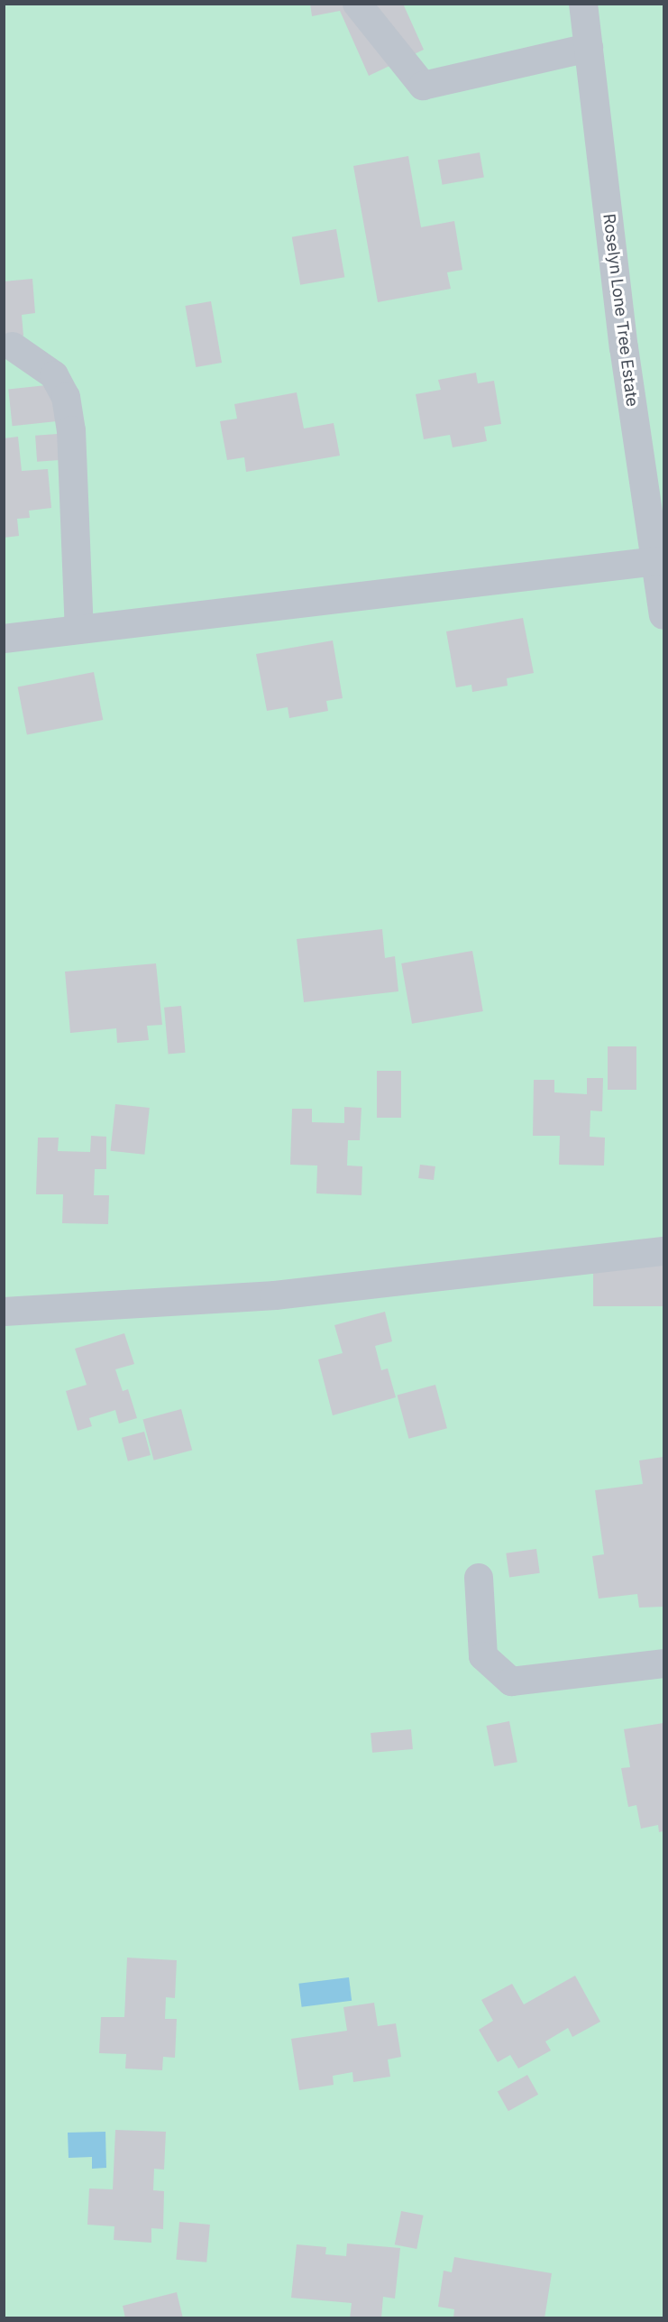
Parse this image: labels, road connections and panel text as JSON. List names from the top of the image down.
{
  "streets": {
    "street": ["Roselyn Lone Tree Estate"]
  }
}
